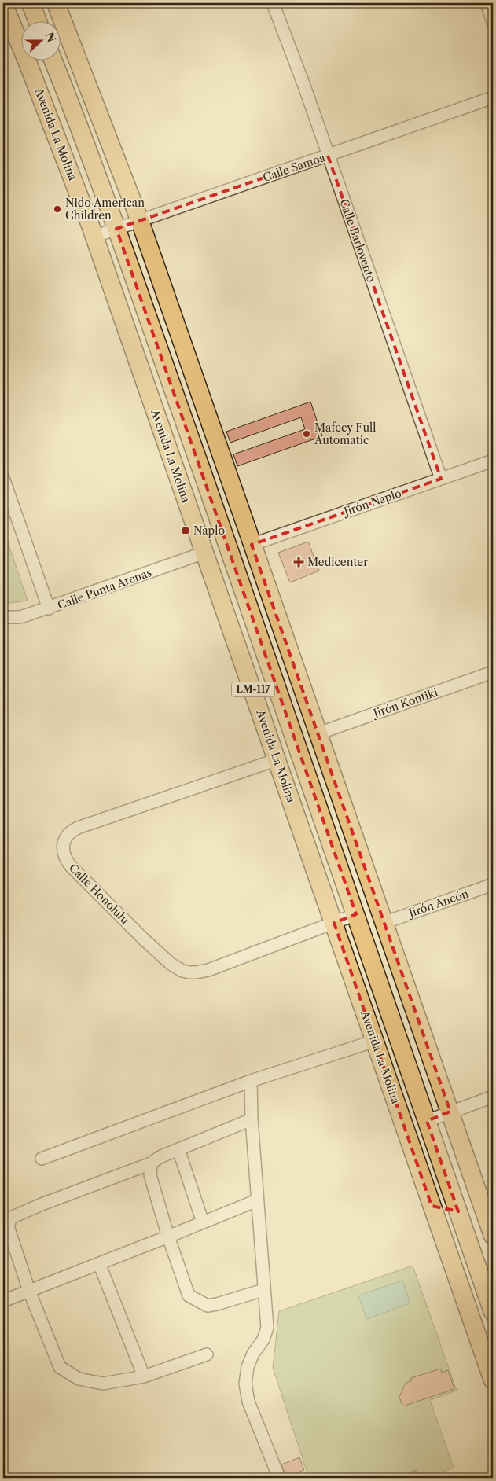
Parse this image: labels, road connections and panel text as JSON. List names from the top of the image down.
{
  "streets": {
    "main road": ["Avenida La Molina", "LM-117"],
    "street": [
      "Calle Samoa",
      "Calle Barlovento",
      "Jirón Naplo",
      "Calle Punta Arenas",
      "Jirón Kontiki",
      "Calle Honolulu",
      "Jirón Ancón"
    ]
  },
  "crossings": [
    ["Avenida La Molina", "Calle Samoa"],
    ["Avenida La Molina", "Calle Punta Arenas"],
    ["Avenida La Molina", "Calle Honolulu"],
    ["Calle Samoa", "Calle Barlovento"],
    ["Calle Samoa", "LM-117"],
    ["Calle Barlovento", "Jirón Naplo"],
    ["LM-117", "Calle Honolulu"]
  ],
  "places": {
    "other": ["Nido American Children", "Mafecy Full Automatic"],
    "transit": ["Naplo"],
    "health": ["Medicenter"]
  },
  "north": "right"
}
